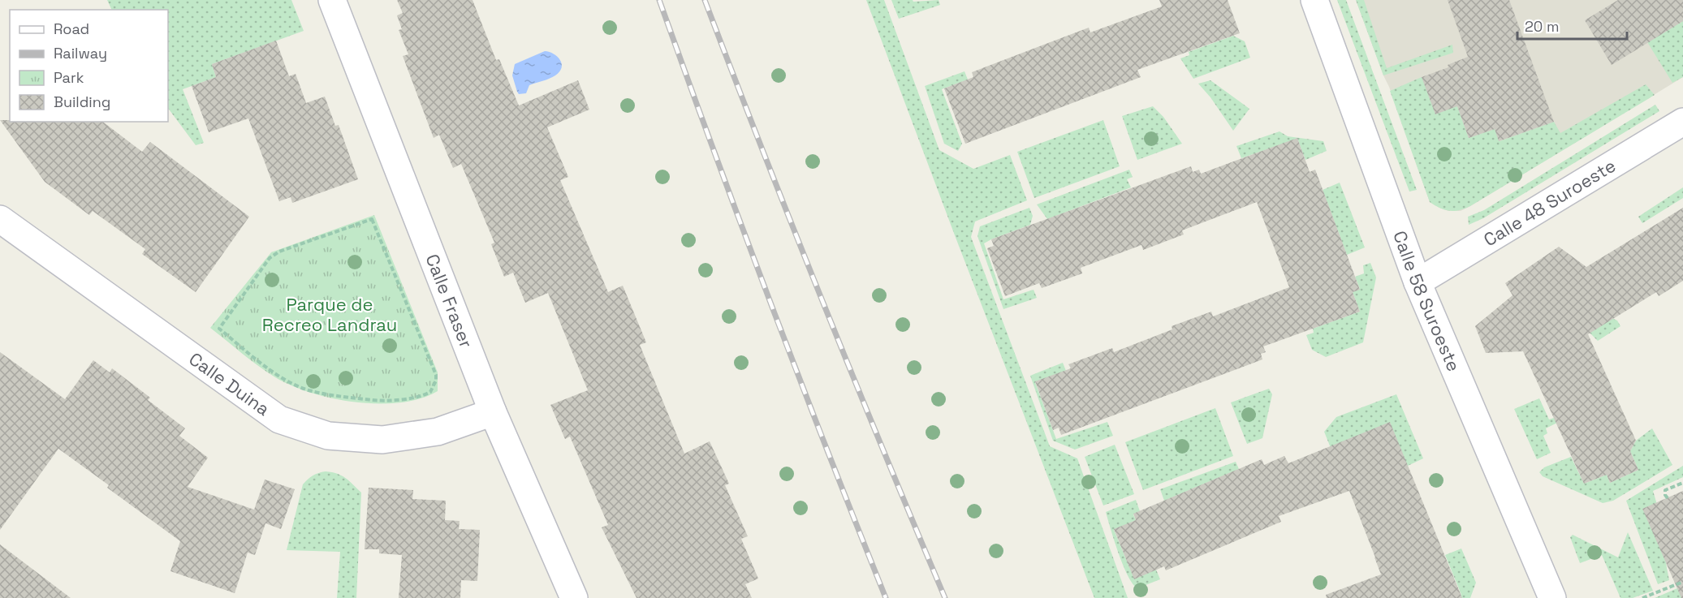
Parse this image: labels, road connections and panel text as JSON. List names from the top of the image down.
{
  "streets": {
    "street": [
      "Calle 48 Suroeste",
      "Calle Fraser",
      "Calle 58 Suroeste",
      "Calle Duina"
    ]
  },
  "crossings": [
    ["Calle 48 Suroeste", "Calle 58 Suroeste"],
    ["Calle Fraser", "Calle Duina"]
  ],
  "parks": ["Parque de Recreo Landrau"],
  "legend": [
    "Road",
    "Railway",
    "Park",
    "Building"
  ],
  "scale_bar": "20 m"
}
